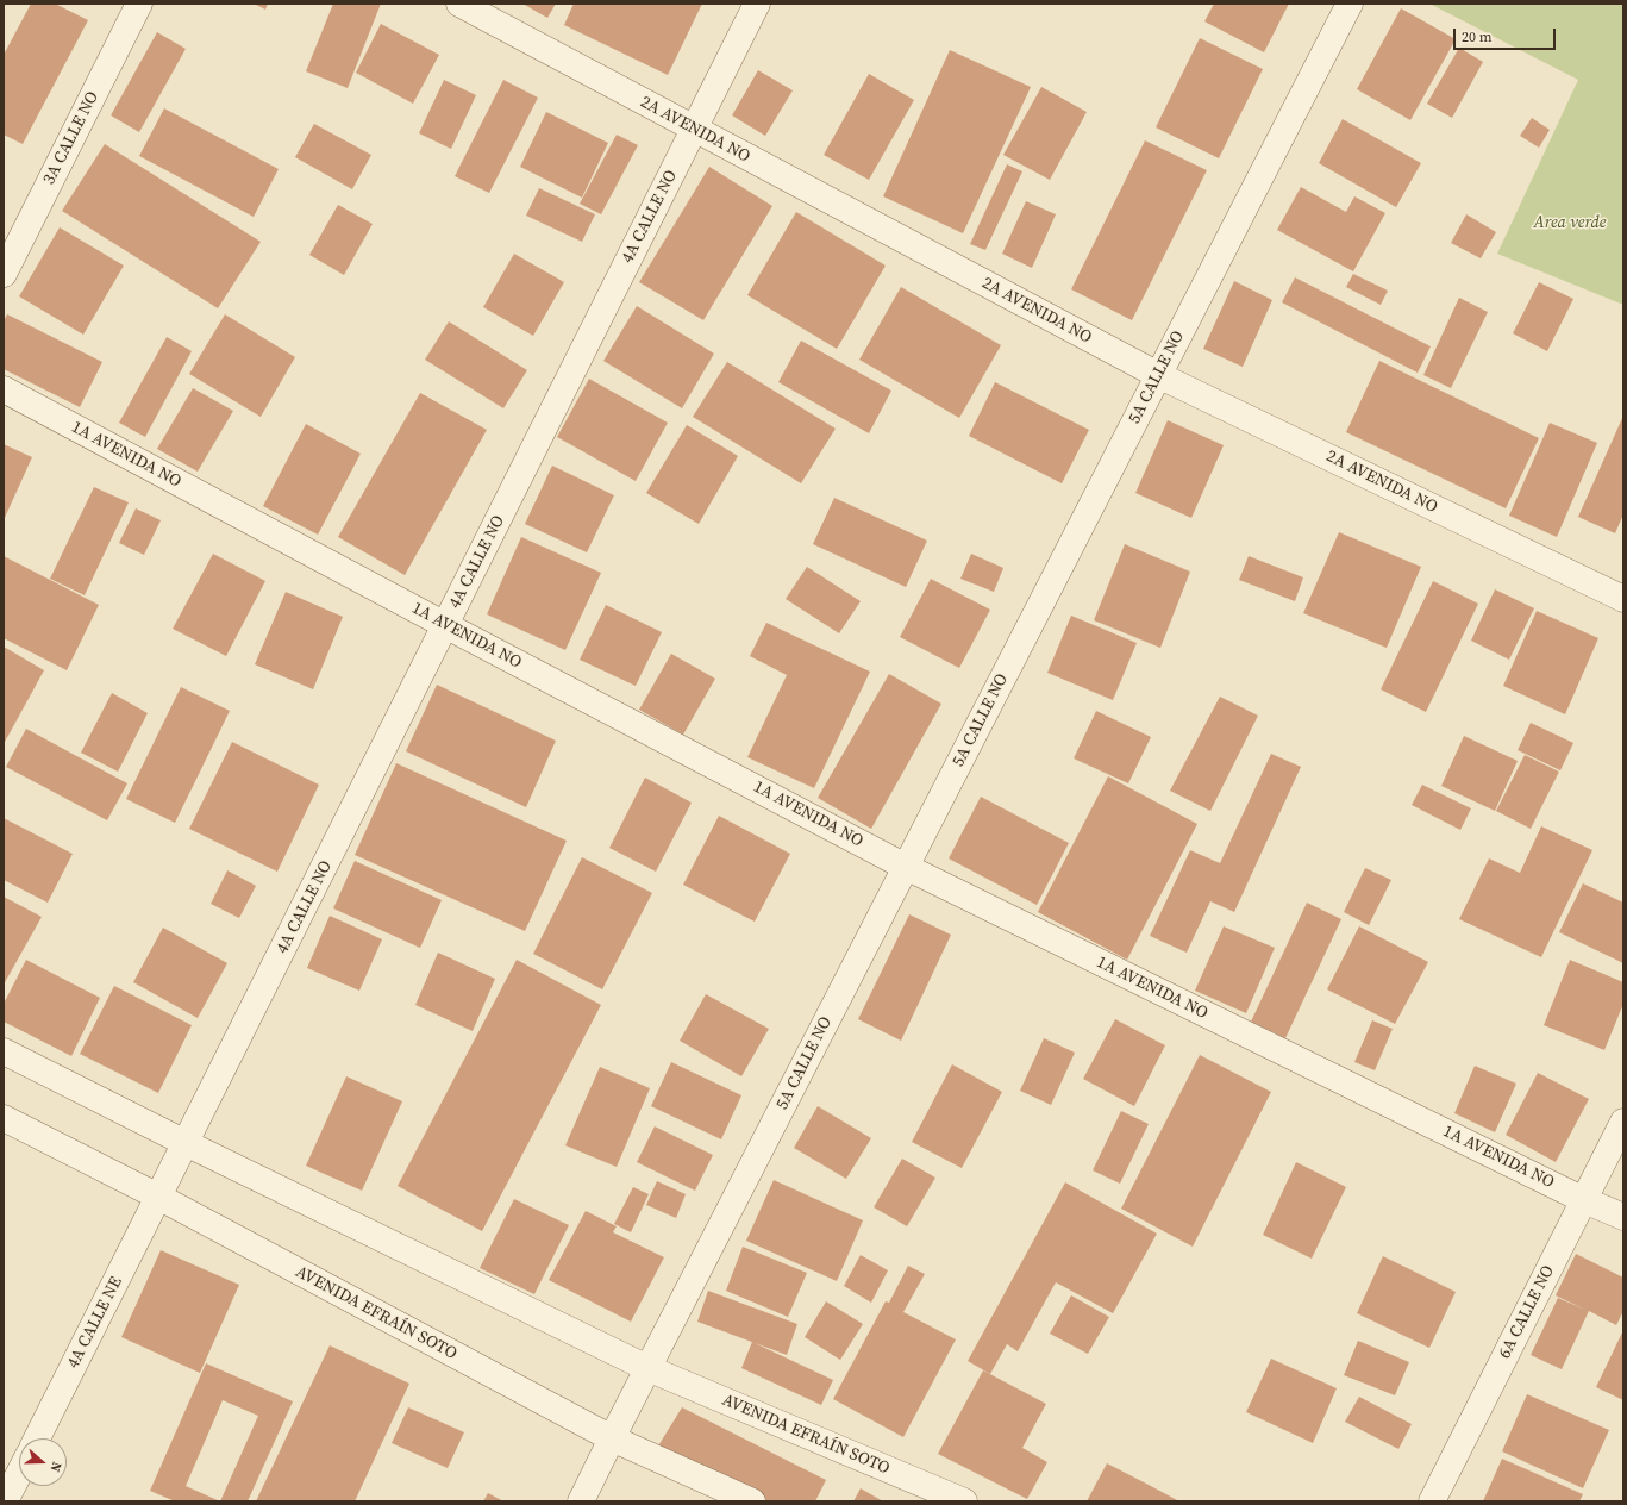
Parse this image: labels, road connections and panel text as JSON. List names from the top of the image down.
{
  "streets": {
    "street": [
      "2A AVENIDA NO",
      "3A CALLE NO",
      "4A CALLE NO",
      "5A CALLE NO",
      "1A AVENIDA NO",
      "6A CALLE NO",
      "AVENIDA EFRAÍN SOTO",
      "4A CALLE NE"
    ]
  },
  "crossings": [
    ["2A AVENIDA NO", "4A CALLE NO"],
    ["2A AVENIDA NO", "5A CALLE NO"],
    ["4A CALLE NO", "1A AVENIDA NO"],
    ["4A CALLE NO", "AVENIDA EFRAÍN SOTO"],
    ["4A CALLE NO", "4A CALLE NE"],
    ["5A CALLE NO", "1A AVENIDA NO"],
    ["5A CALLE NO", "AVENIDA EFRAÍN SOTO"],
    ["1A AVENIDA NO", "6A CALLE NO"],
    ["AVENIDA EFRAÍN SOTO", "4A CALLE NE"]
  ],
  "parks": ["Area verde"],
  "scale_bar": "20 m",
  "north": "right"
}
